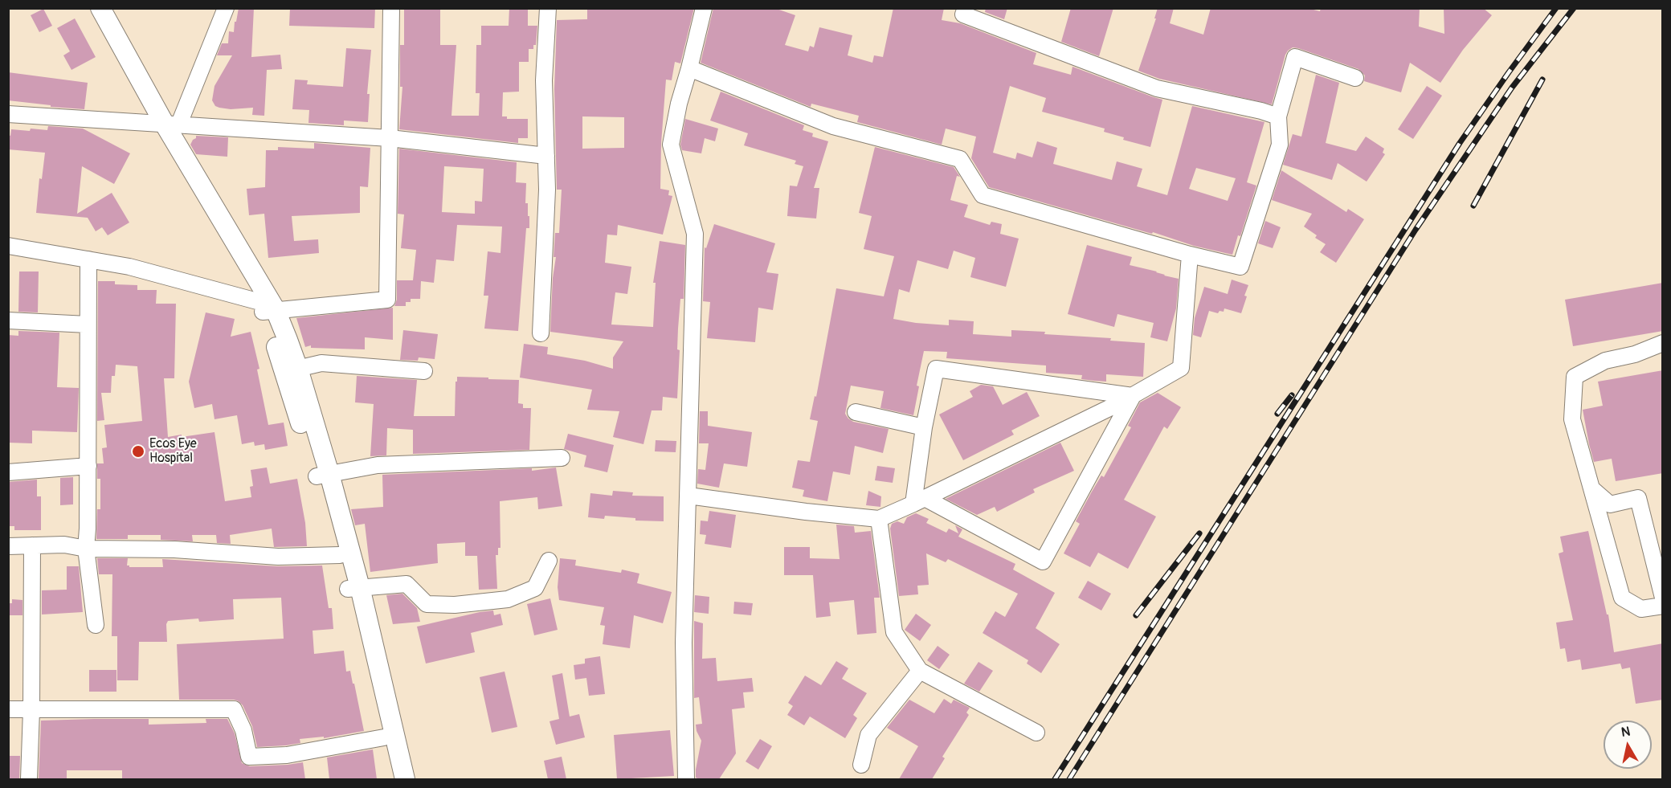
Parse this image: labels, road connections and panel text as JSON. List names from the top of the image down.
{
  "places": ["Ecos Eye Hospital"],
  "north": "top"
}
